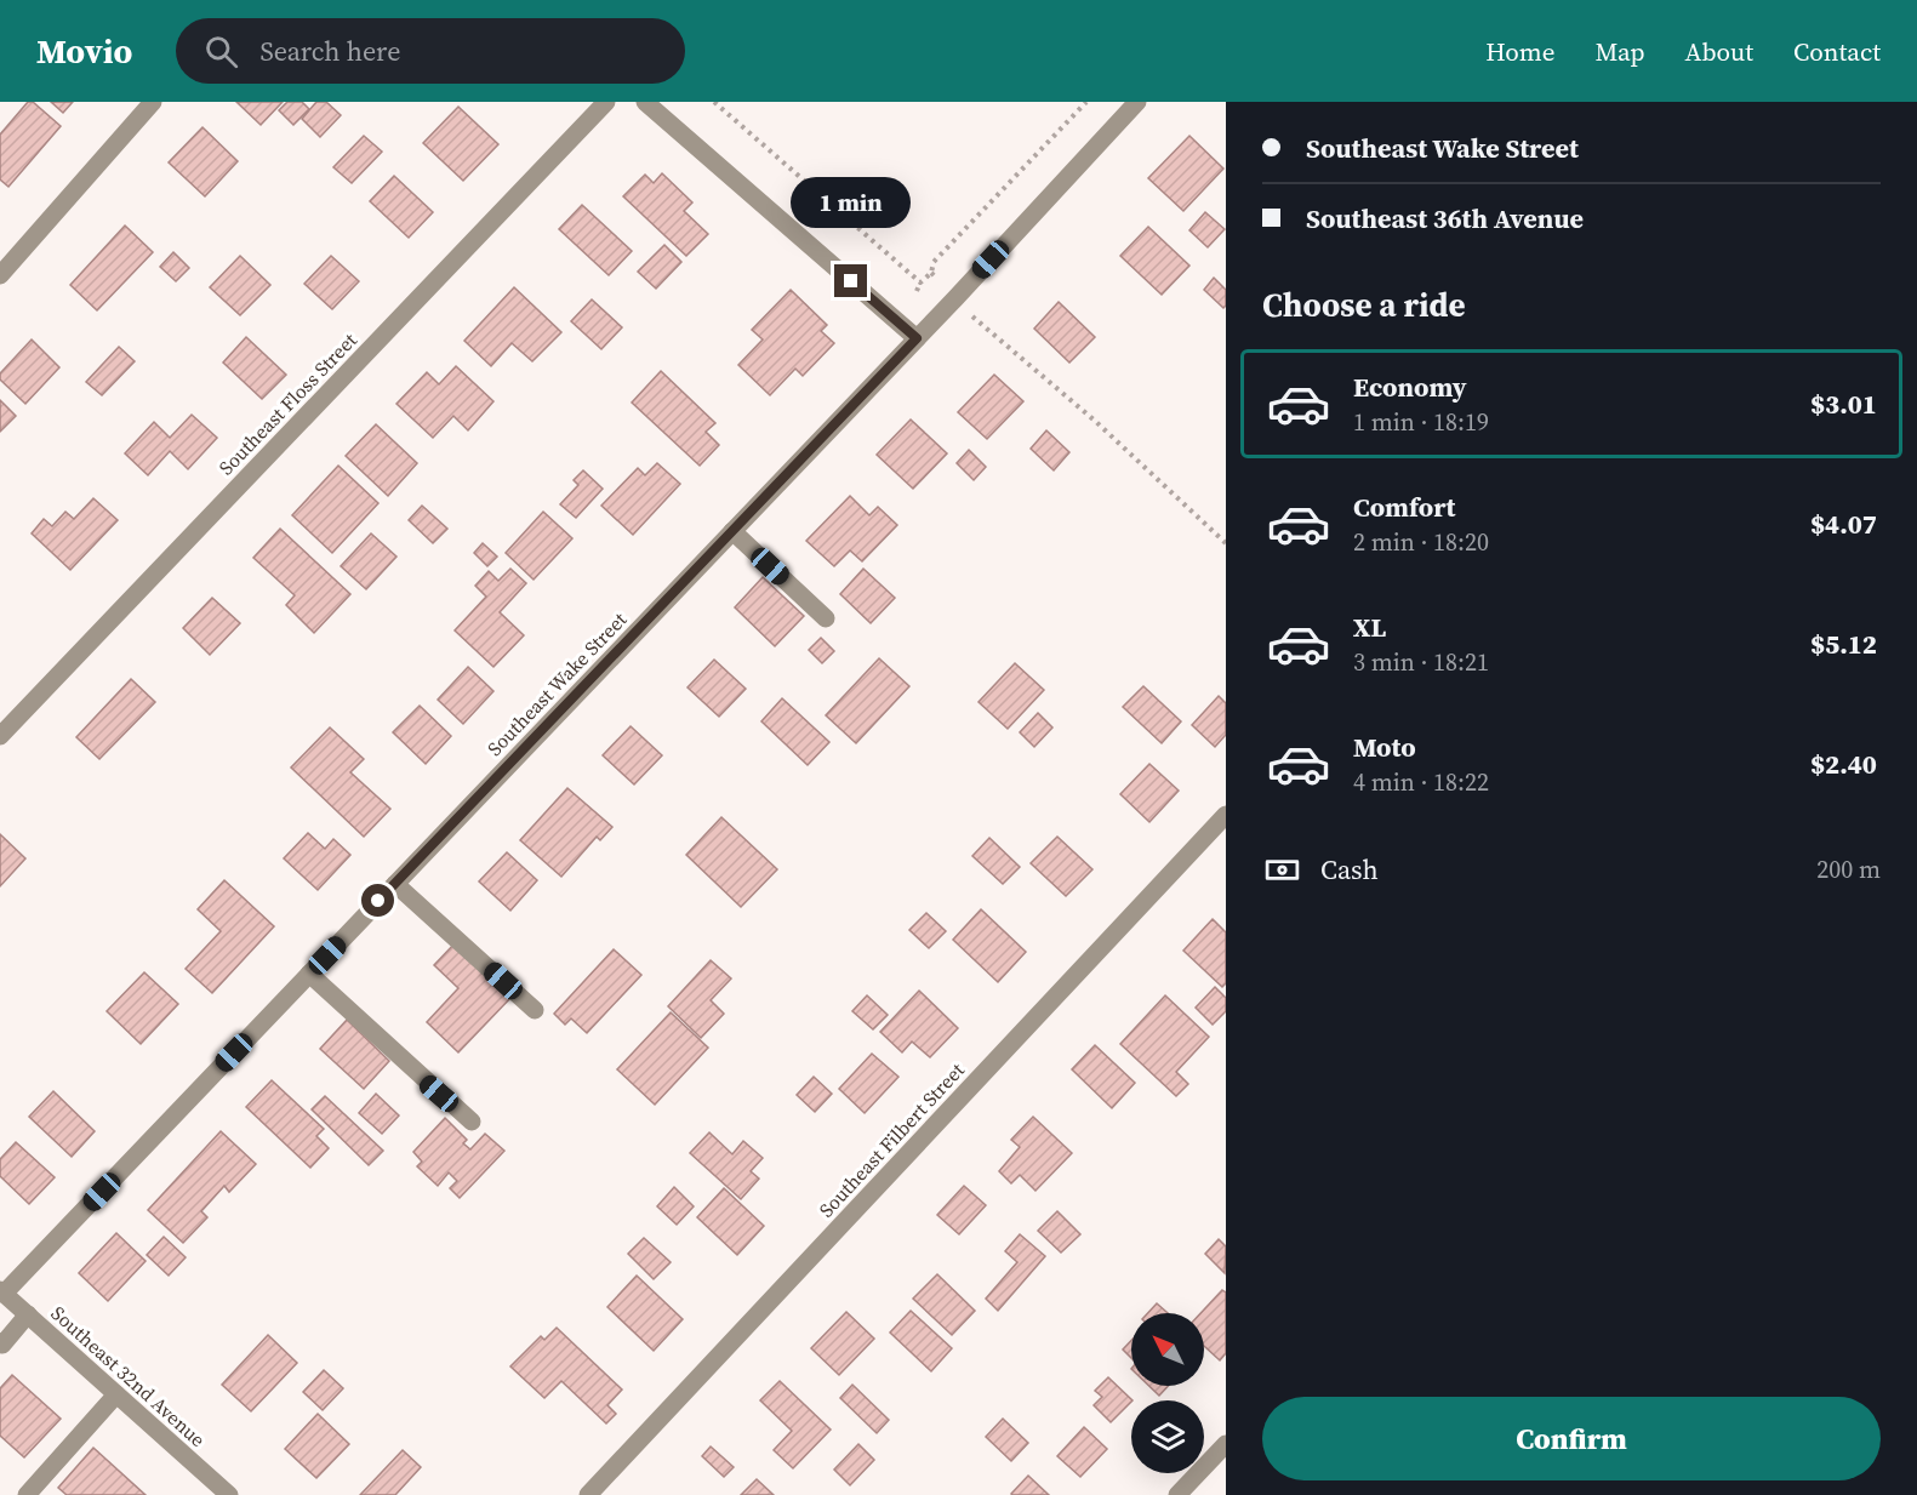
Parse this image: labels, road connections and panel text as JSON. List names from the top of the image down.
{
  "streets": {
    "street": [
      "Southeast Floss Street",
      "Southeast Wake Street",
      "Southeast Filbert Street",
      "Southeast 32nd Avenue"
    ]
  },
  "crossings": [
    ["Southeast Wake Street", "Southeast 32nd Avenue"]
  ],
  "north": "top left",
  "page": {
    "header": "Movio",
    "search": "Search here",
    "nav": [
      "Home",
      "Map",
      "About",
      "Contact"
    ],
    "banner": ["Southeast Wake Street", "Southeast 36th Avenue"],
    "bubble": "1 min",
    "heading": "Choose a ride",
    "list": [
      {
        "name": "Economy",
        "note": "1 min · 18:19",
        "value": "$3.01"
      },
      {
        "name": "Comfort",
        "note": "2 min · 18:20",
        "value": "$4.07"
      },
      {
        "name": "XL",
        "note": "3 min · 18:21",
        "value": "$5.12"
      },
      {
        "name": "Moto",
        "note": "4 min · 18:22",
        "value": "$2.40"
      }
    ],
    "pay": ["Cash", "200 m"],
    "buttons": "Confirm"
  }
}
